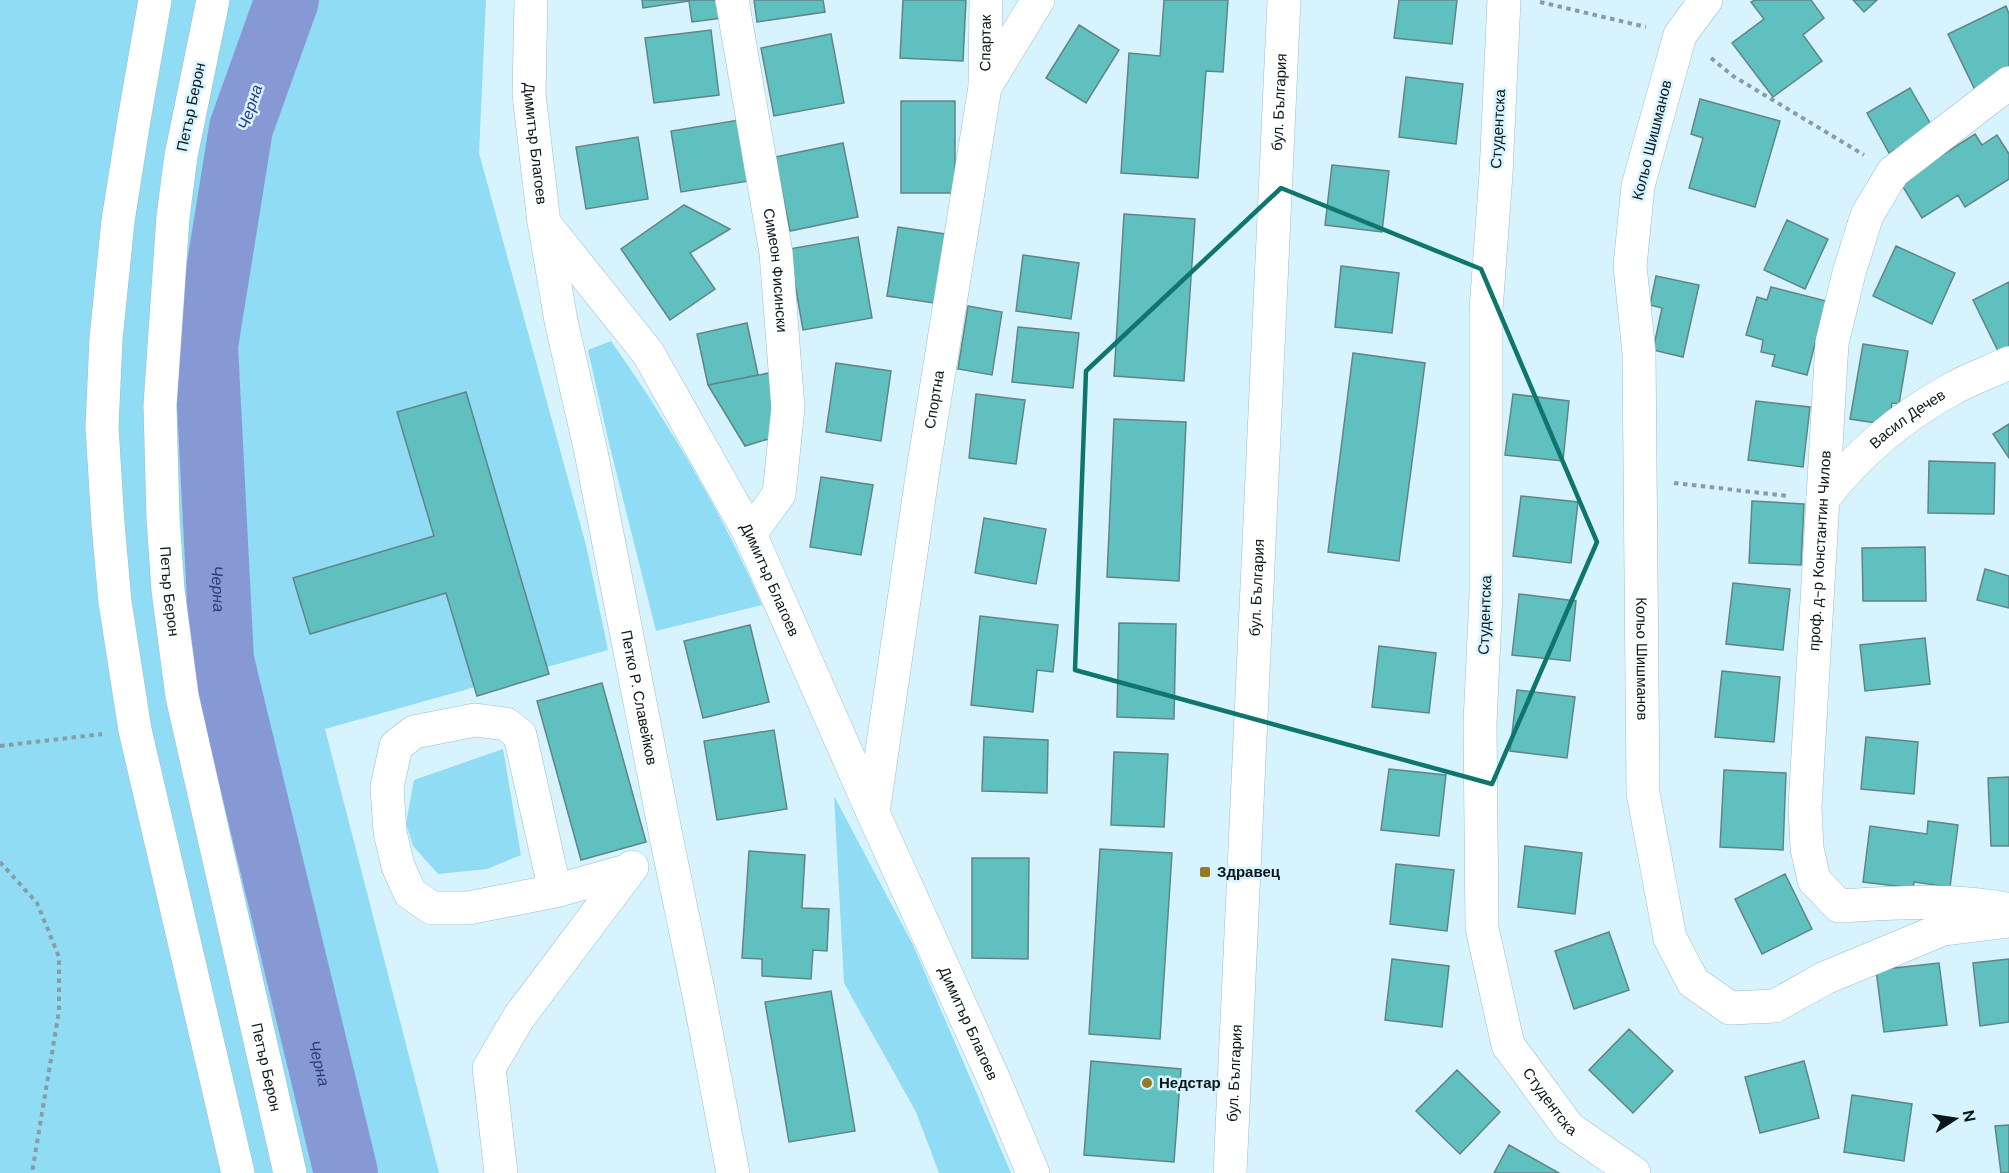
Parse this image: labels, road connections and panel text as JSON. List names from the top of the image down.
{
  "streets": {
    "street": [
      "Спартак",
      "бул. България",
      "Петър Берон",
      "Студентска",
      "Кольо Шишманов",
      "Димитър Благоев",
      "Симеон Фисински",
      "Спортна",
      "Васил Дечев",
      "проф. д-р Константин Чилов",
      "Петко Р. Славейков"
    ]
  },
  "crossings": [
    ["Спартак", "Спортна"],
    ["Димитър Благоев", "Симеон Фисински"],
    ["Димитър Благоев", "Спортна"],
    ["Димитър Благоев", "Петко Р. Славейков"],
    ["Васил Дечев", "проф. д-р Константин Чилов"]
  ],
  "water": ["Черна"],
  "places": {
    "transit": ["Здравец"],
    "other": ["Недстар"]
  },
  "north": "right"
}
